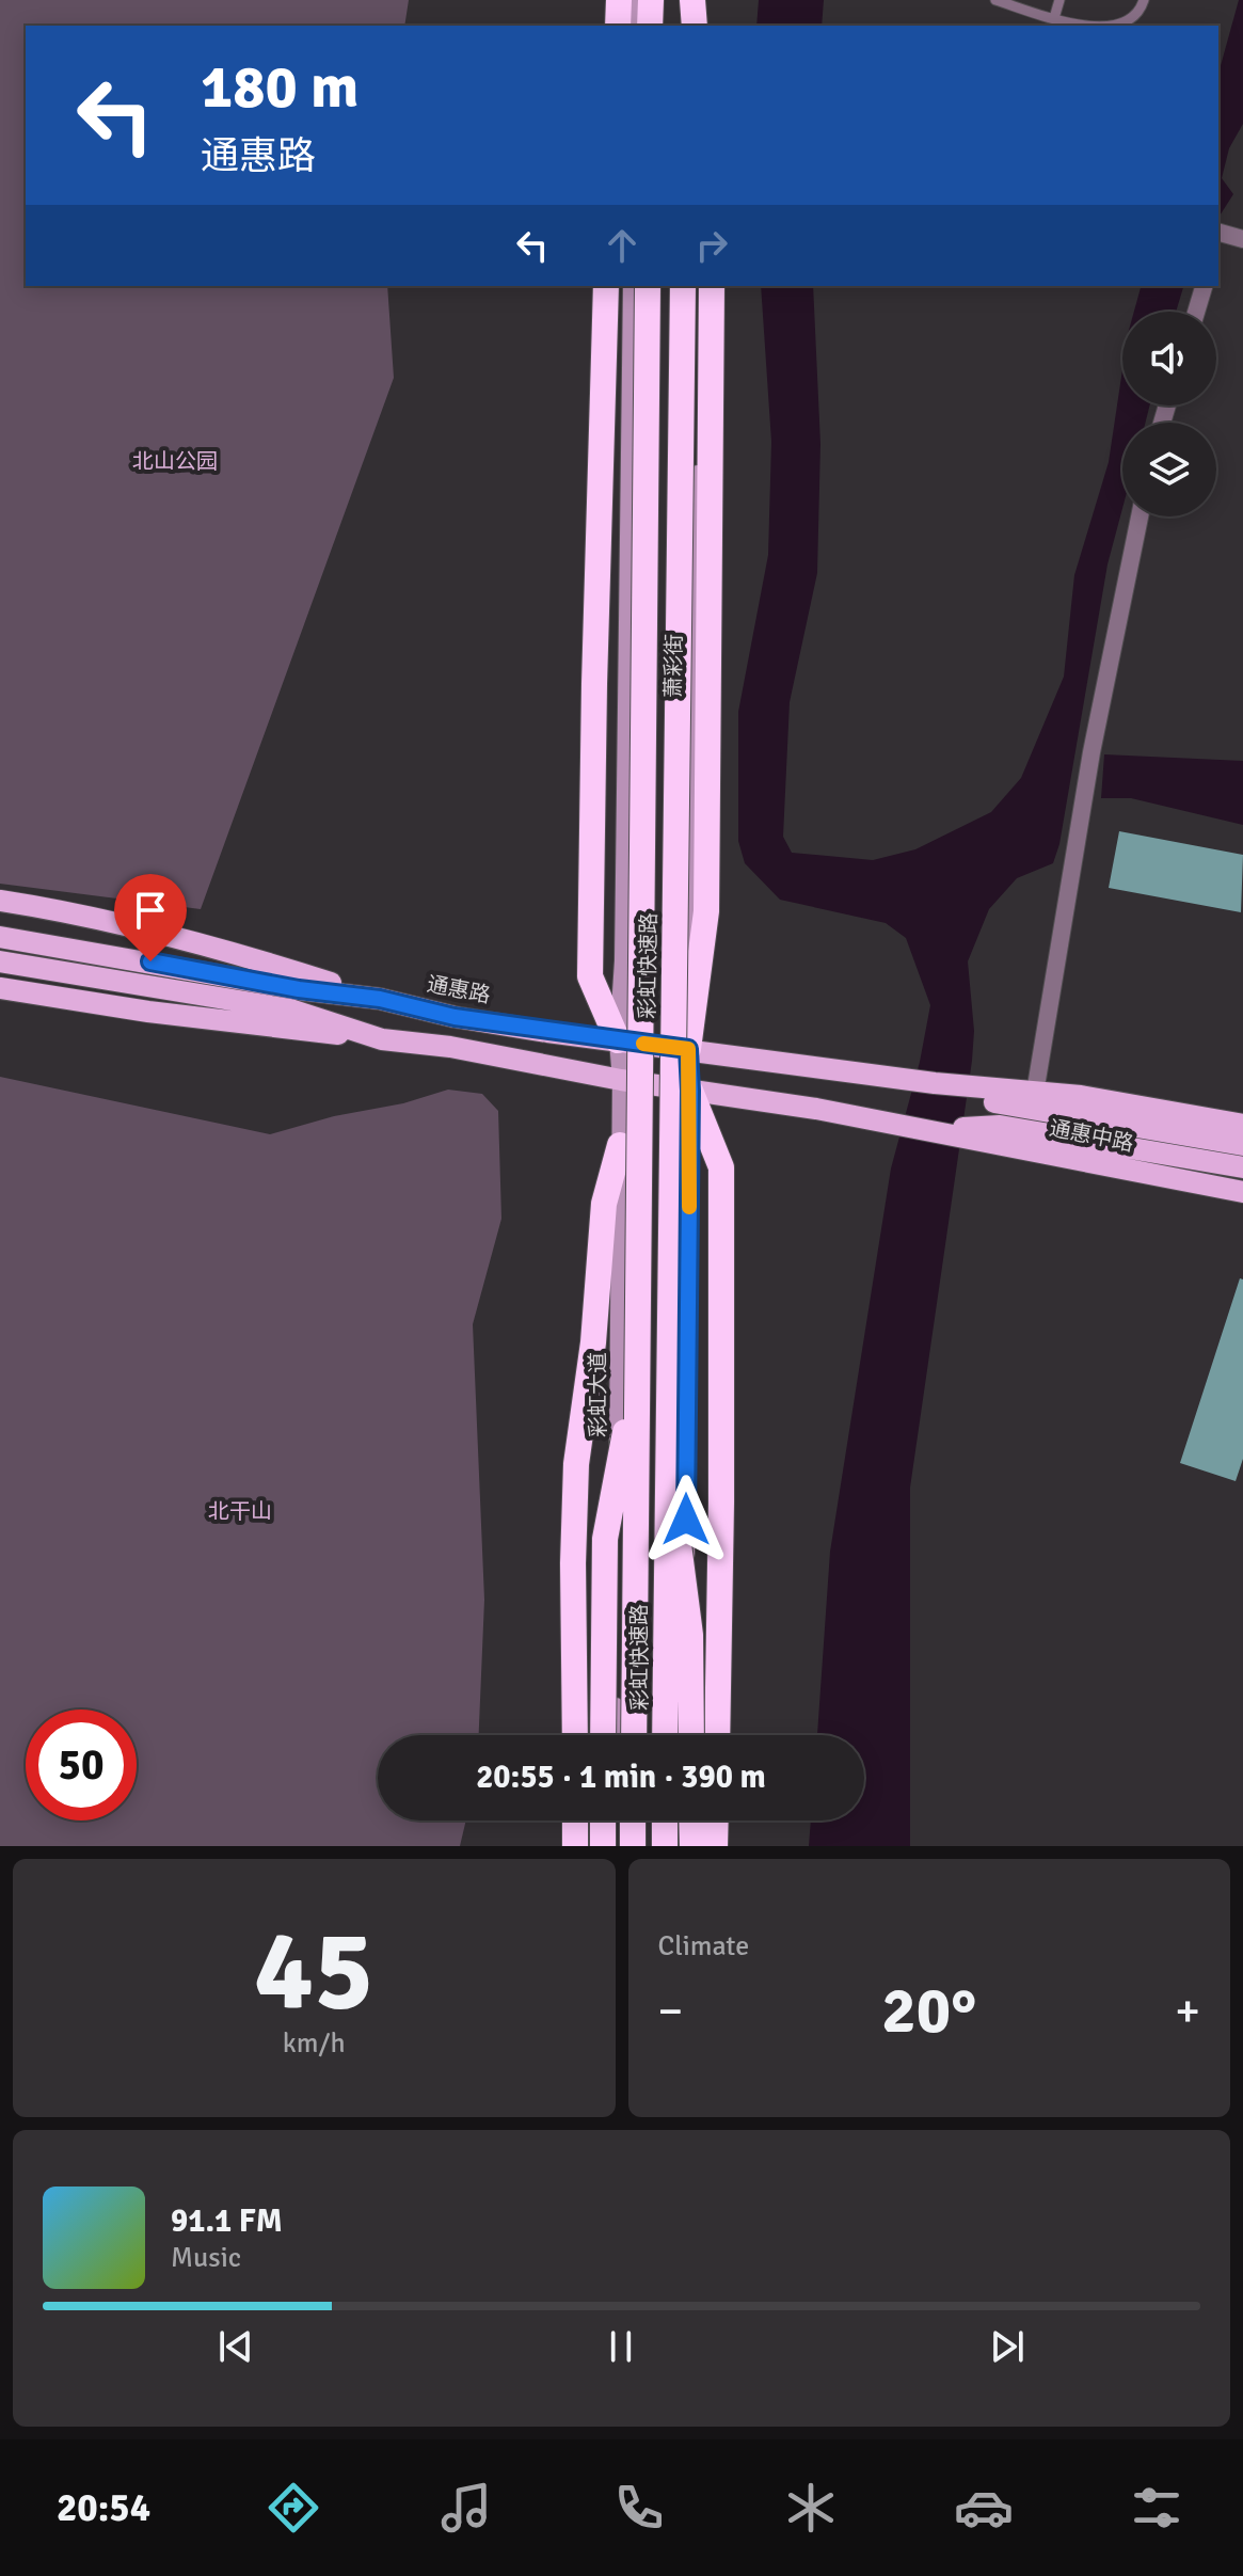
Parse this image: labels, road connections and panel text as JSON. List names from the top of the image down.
{
  "streets": {
    "highway": ["彩虹快速路"],
    "main road": [
      "萧彩街",
      "通惠路",
      "通惠中路",
      "彩虹大道"
    ]
  },
  "crossings": [
    ["萧彩街", "通惠路"],
    ["通惠路", "通惠中路"],
    ["通惠路", "彩虹大道"]
  ],
  "parks": ["北山公园", "北干山"],
  "page": {
    "turn": ["180 m", "通惠路"],
    "limit": "50",
    "trip": "20:55 · 1 min · 390 m",
    "tile": [
      ["45", "km/h"],
      "Climate"
    ],
    "heat": ["−", "20°", "+"],
    "song": ["91.1 FM", "Music"],
    "tabs": "20:54"
  }
}
